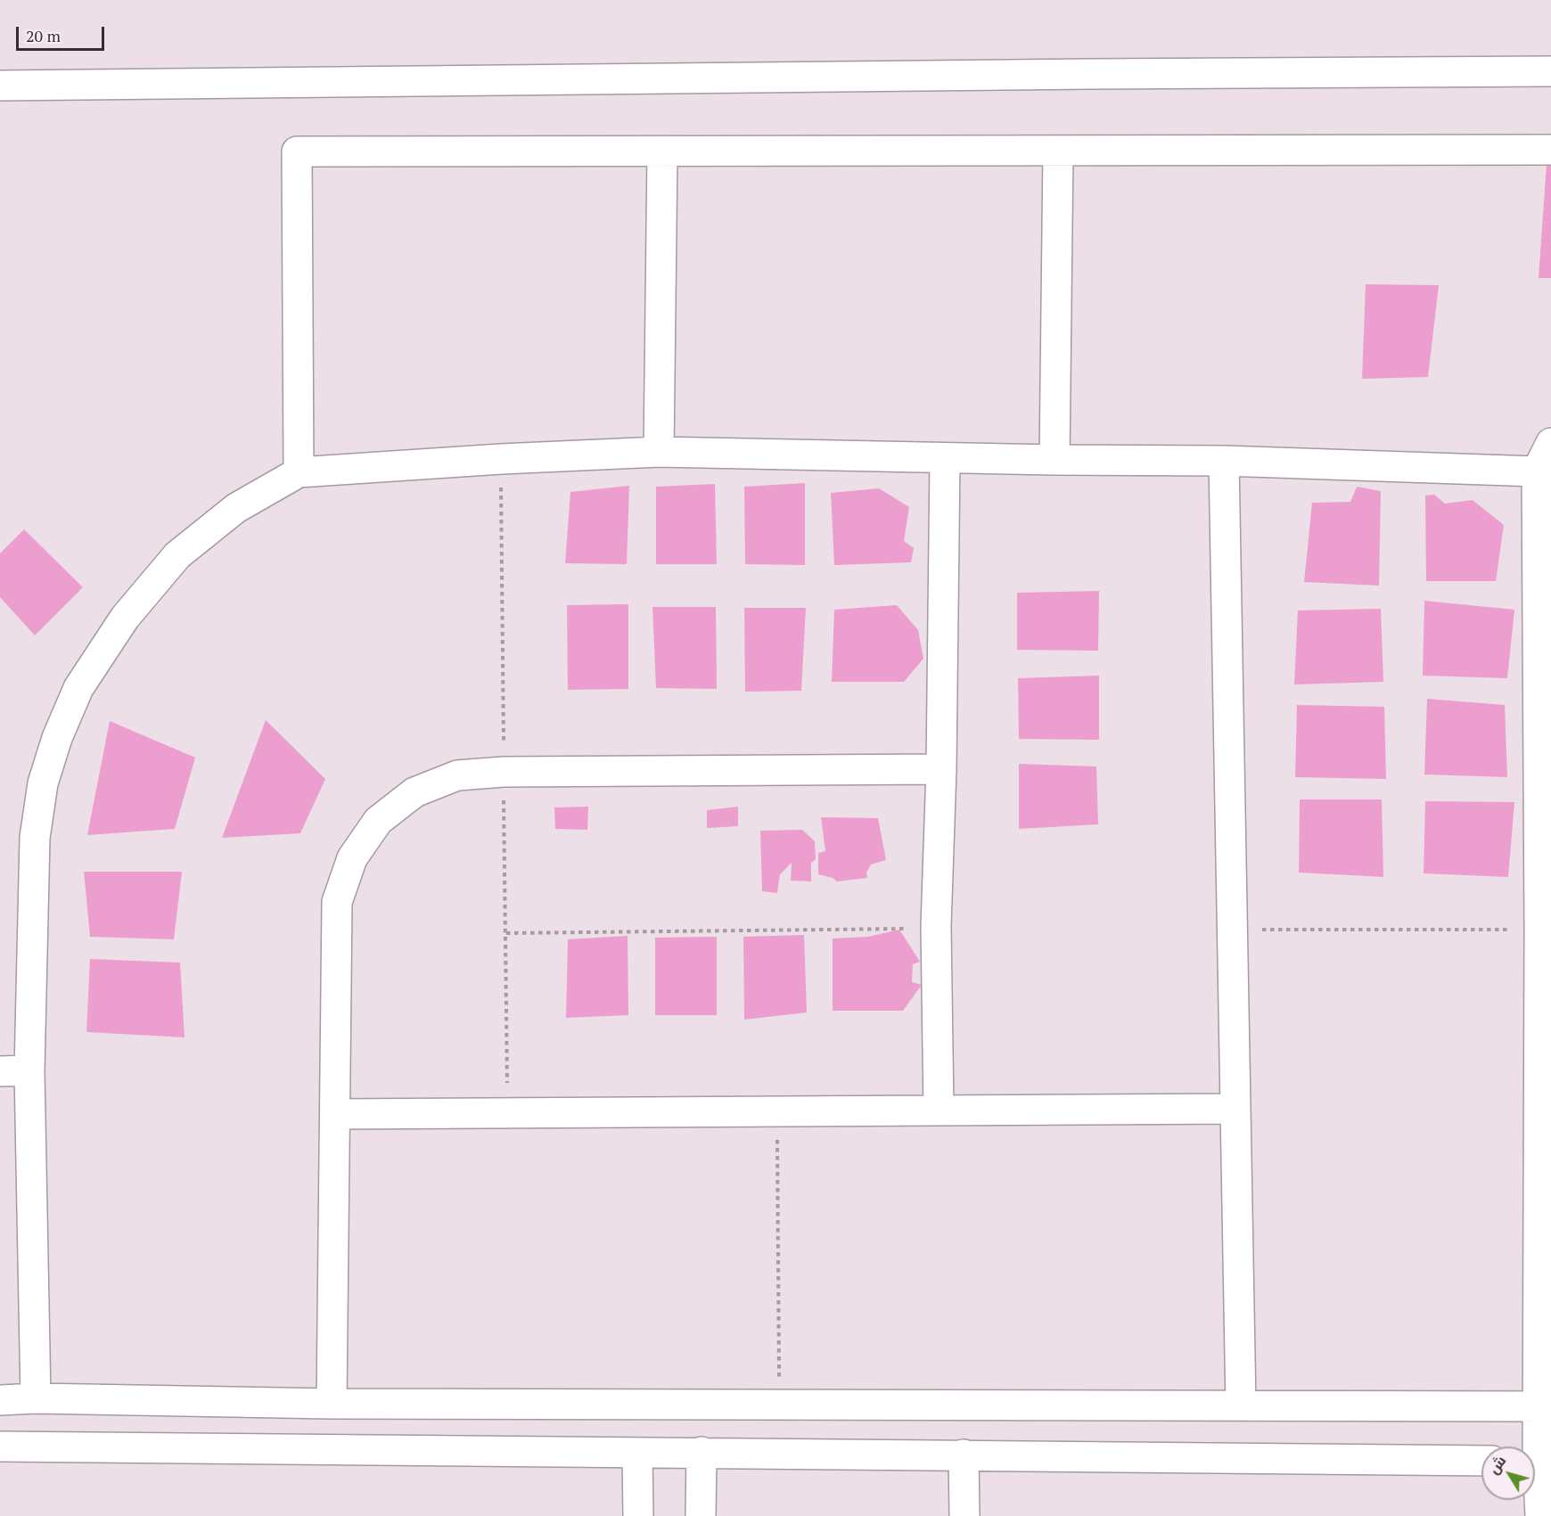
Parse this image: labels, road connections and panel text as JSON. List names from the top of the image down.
{
  "scale_bar": "20 m",
  "north": "top left"
}
